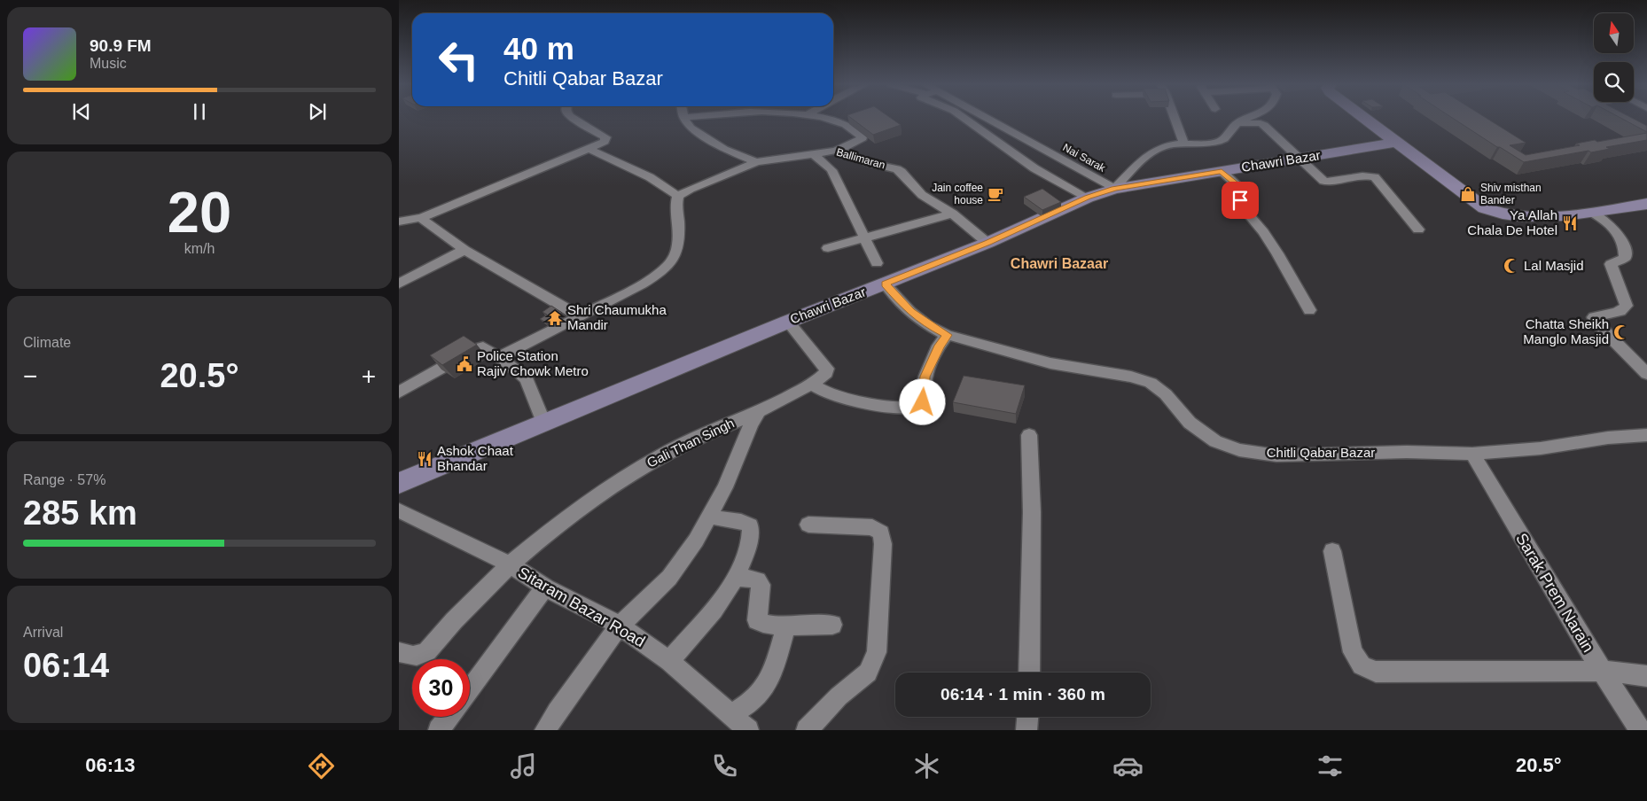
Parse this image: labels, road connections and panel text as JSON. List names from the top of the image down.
{
  "streets": {
    "street": [
      "Nai Sarak",
      "Ballimaran",
      "Chawri Bazar",
      "Gali Than Singh",
      "Chitli Qabar Bazar",
      "Sarak Prem Narain",
      "Sitaram Bazar Road"
    ]
  },
  "crossings": [
    ["Nai Sarak", "Chawri Bazar"],
    ["Ballimaran", "Chawri Bazar"],
    ["Chawri Bazar", "Gali Than Singh"],
    ["Chawri Bazar", "Chitli Qabar Bazar"],
    ["Gali Than Singh", "Sitaram Bazar Road"],
    ["Chitli Qabar Bazar", "Sarak Prem Narain"]
  ],
  "districts": ["Chawri Bazaar"],
  "places": {
    "cafe": ["Jain coffee house"],
    "shop": ["Shiv misthan Bander"],
    "restaurant": ["Ya Allah Chala De Hotel", "Ashok Chaat Bhandar"],
    "mosque": ["Lal Masjid", "Chatta Sheikh Manglo Masjid"],
    "temple": ["Shri Chaumukha Mandir"],
    "public building": ["Police Station Rajiv Chowk Metro"]
  },
  "north": "top",
  "page": {
    "turn": ["40 m", "Chitli Qabar Bazar"],
    "song": ["90.9 FM", "Music"],
    "tile": [
      ["20", "km/h"],
      "Climate",
      ["Range · 57%", "285 km"],
      ["Arrival", "06:14"]
    ],
    "heat": ["−", "20.5°", "+"],
    "limit": "30",
    "trip": "06:14 · 1 min · 360 m",
    "tabs": ["06:13", "20.5°"]
  }
}
